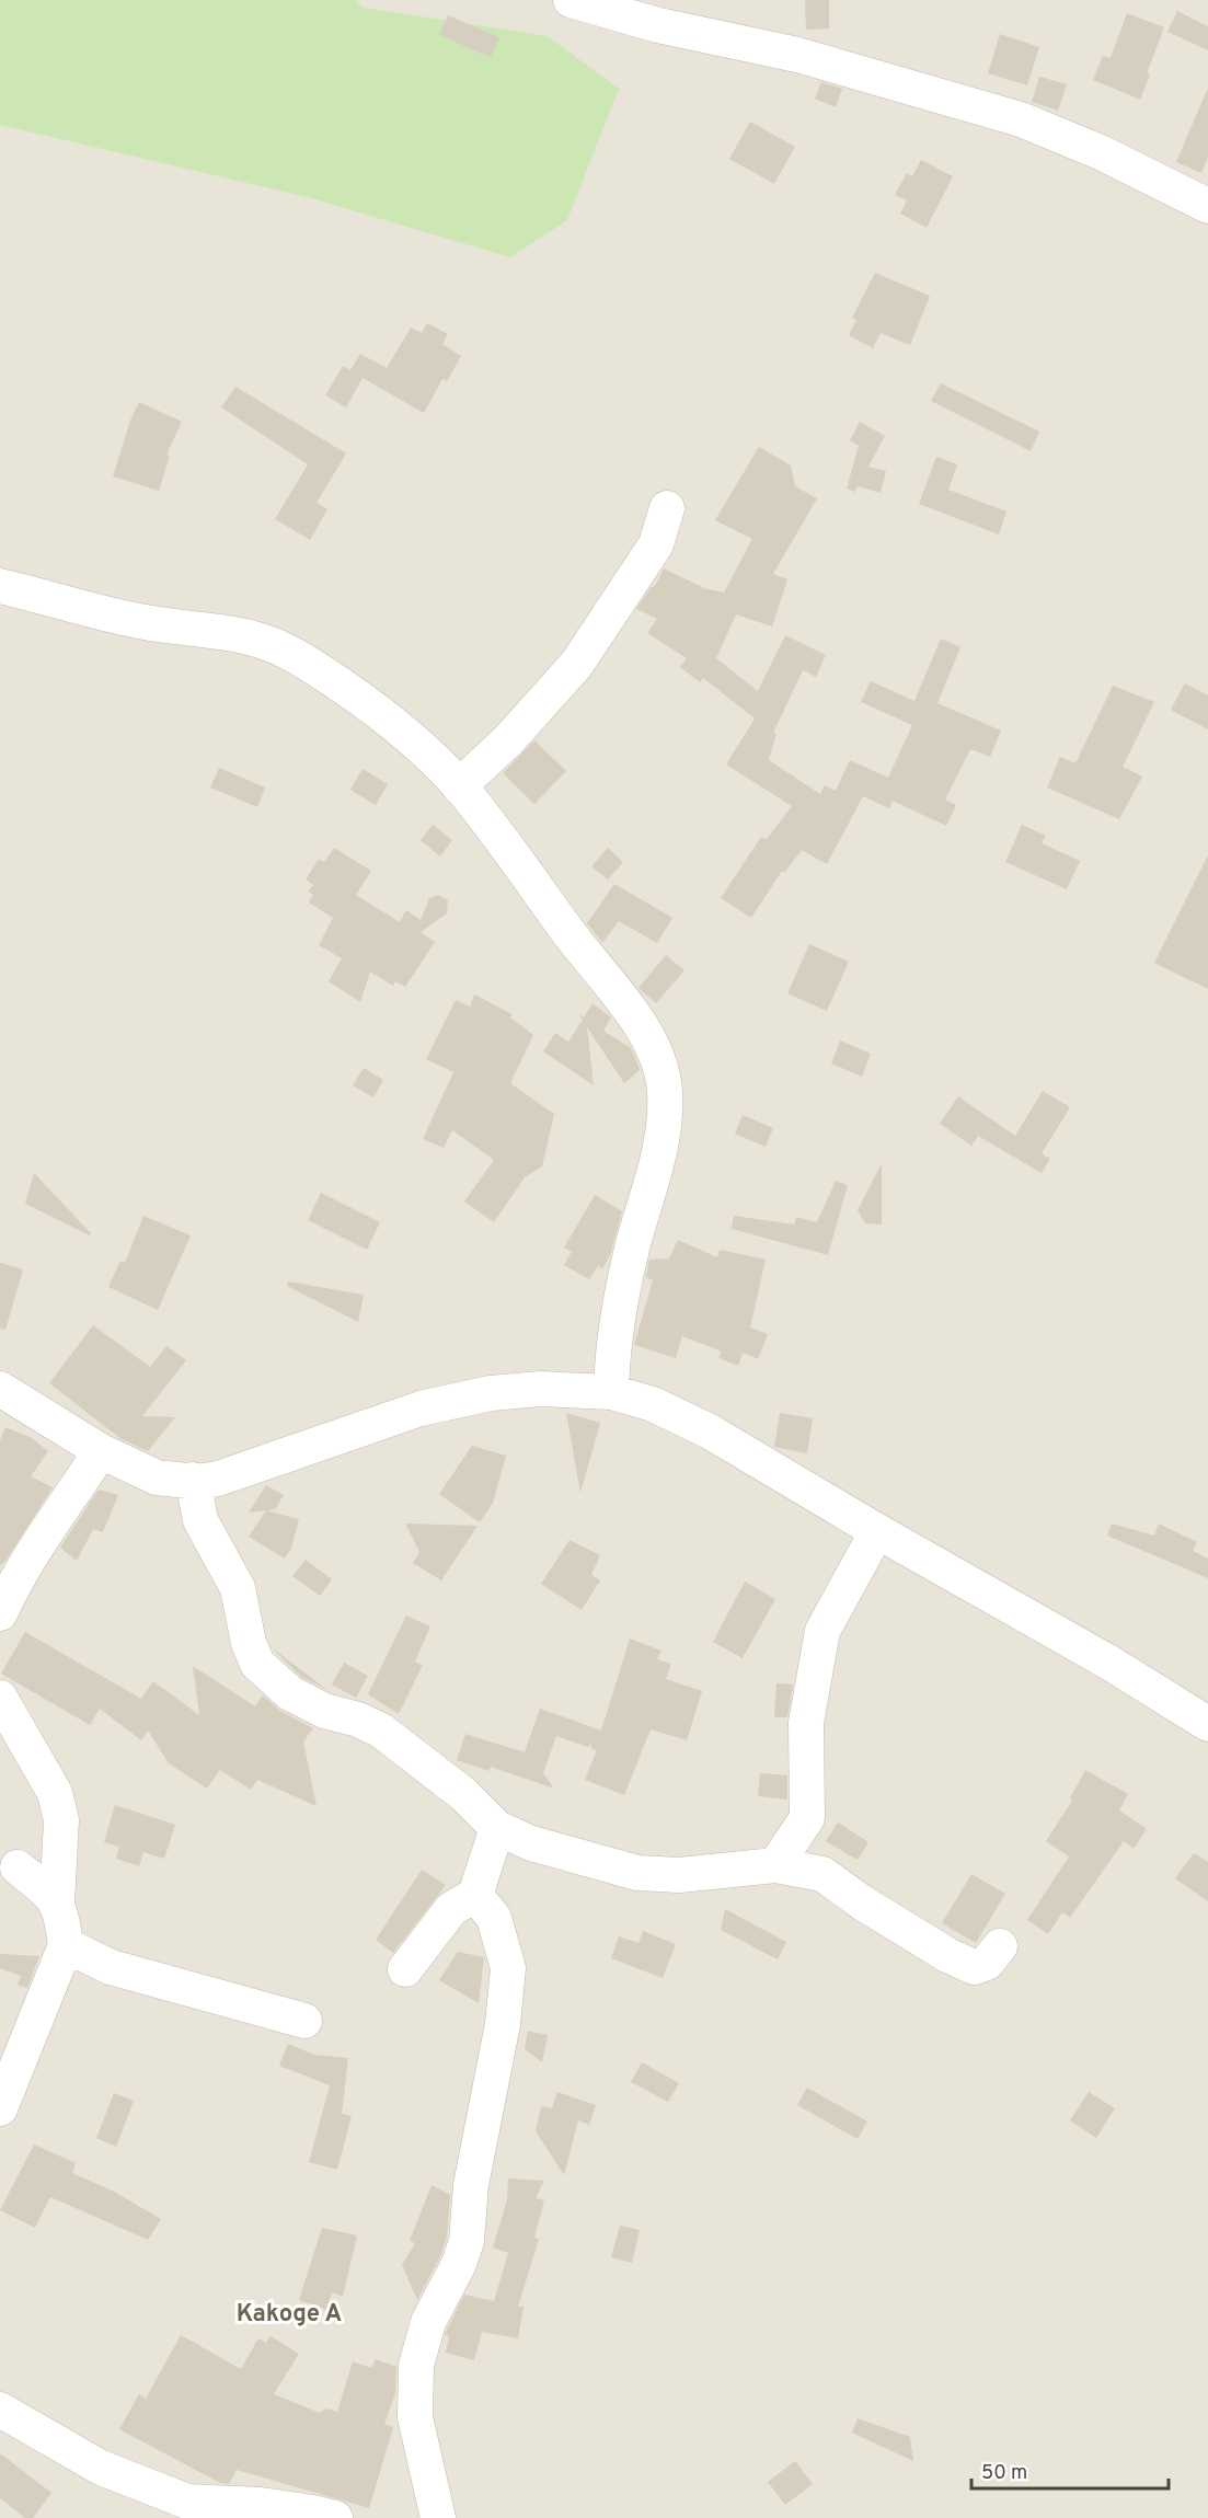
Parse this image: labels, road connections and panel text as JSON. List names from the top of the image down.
{
  "districts": ["Kakoge A"],
  "scale_bar": "50 m"
}
